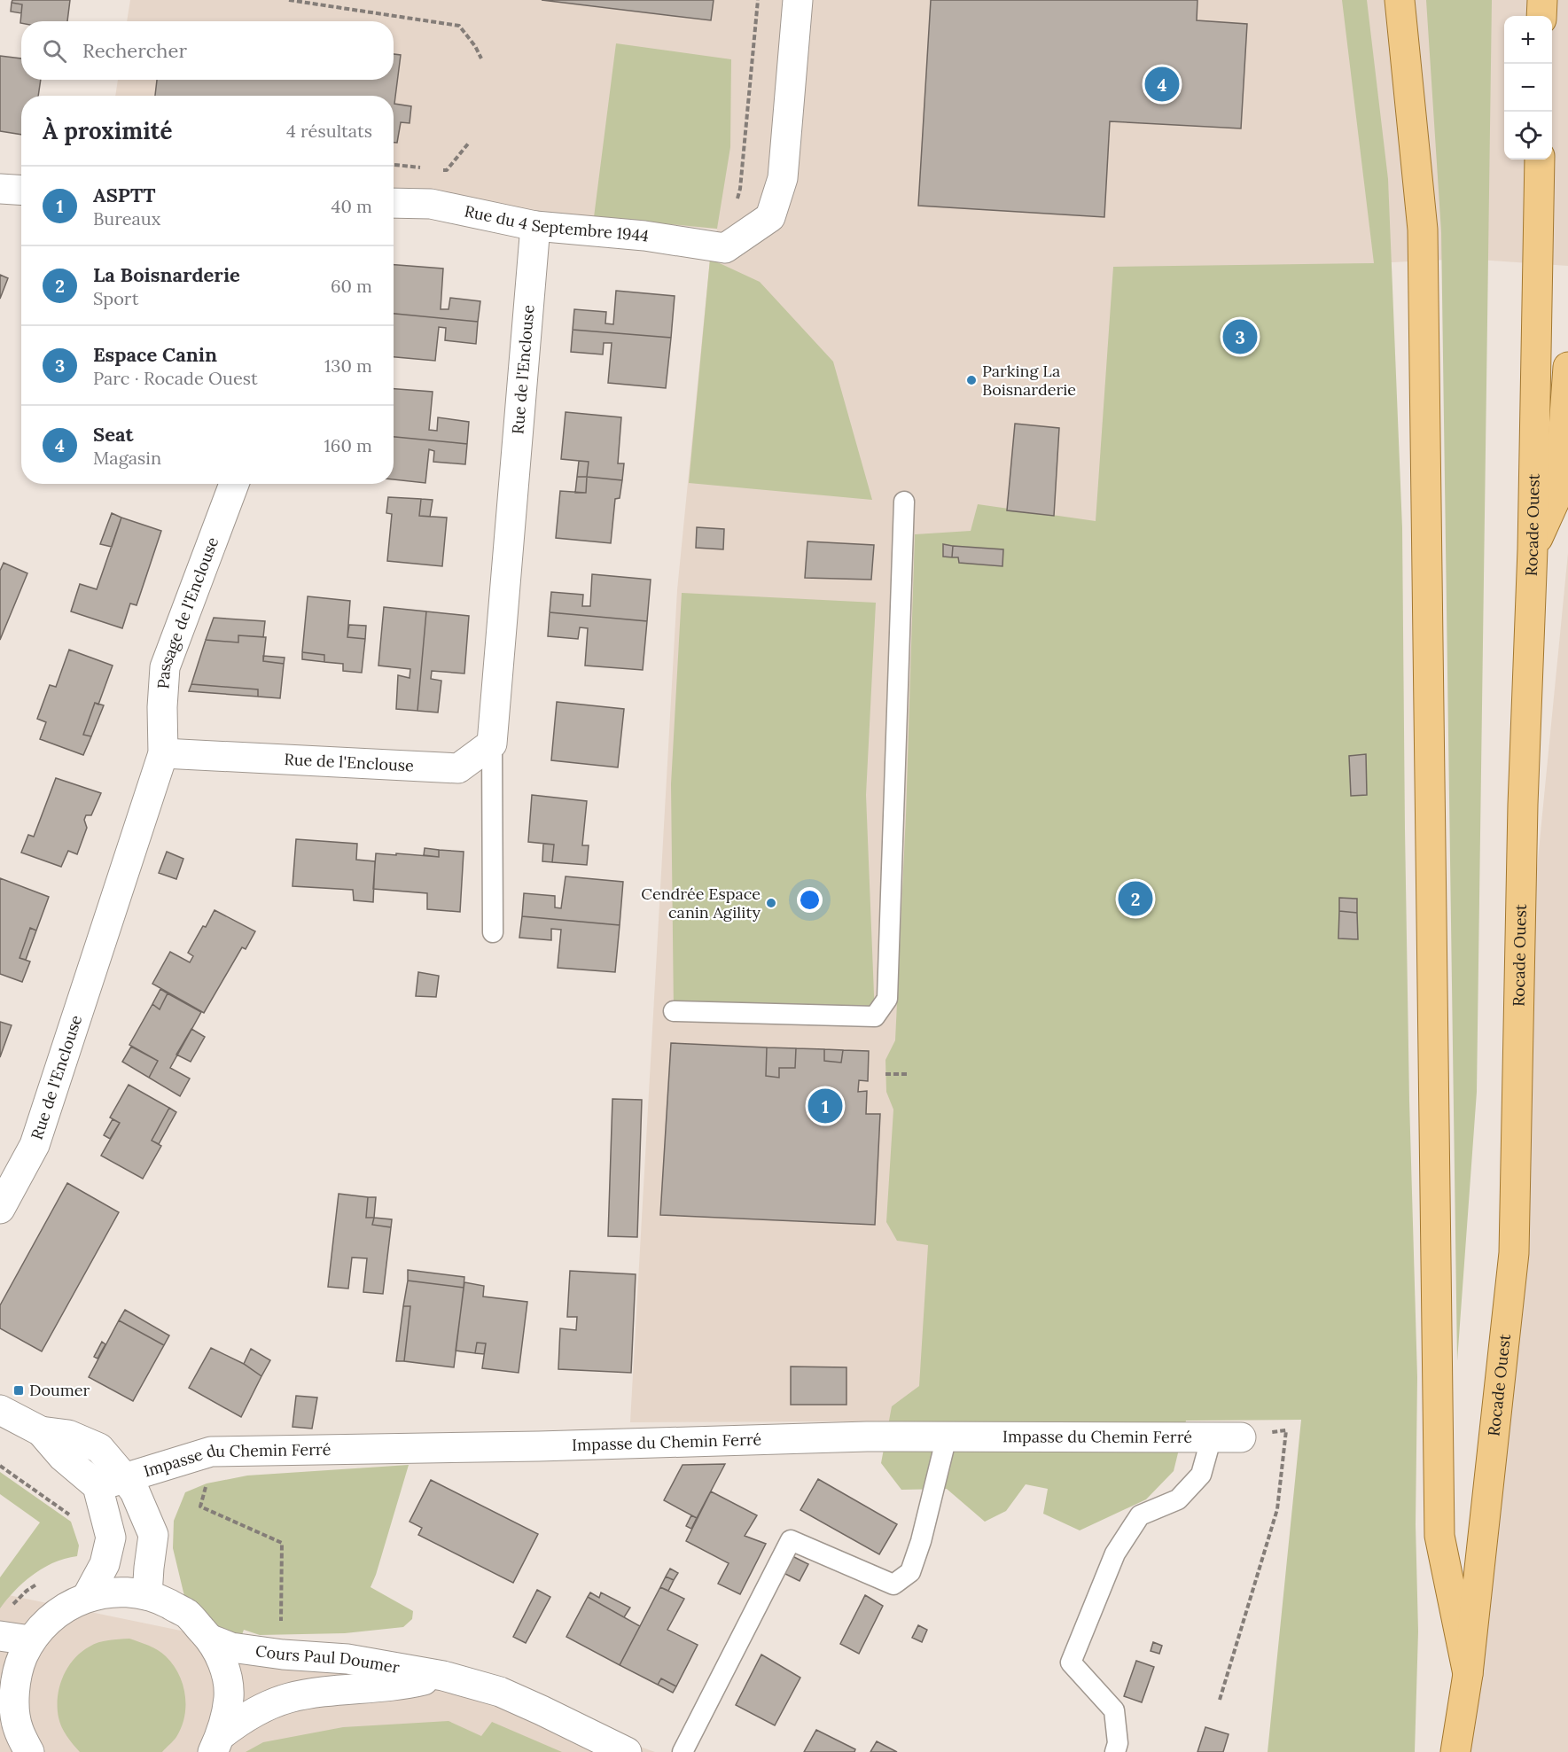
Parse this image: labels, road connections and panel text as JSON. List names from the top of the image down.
{
  "streets": {
    "main road": ["Rocade Ouest"],
    "street": [
      "Rue du 4 Septembre 1944",
      "Rue de l'Enclouse",
      "Passage de l'Enclouse",
      "Impasse du Chemin Ferré",
      "Cours Paul Doumer"
    ]
  },
  "crossings": [
    ["Rue du 4 Septembre 1944", "Rue de l'Enclouse"],
    ["Rue de l'Enclouse", "Passage de l'Enclouse"]
  ],
  "places": {
    "other": ["Parking La Boisnarderie", "Cendrée Espace canin Agility"],
    "transit": ["Doumer"]
  },
  "page": {
    "map_buttons": ["+", "−"],
    "search": "Rechercher",
    "pins": [
      "4",
      "3",
      "2",
      "1"
    ],
    "heading": ["À proximité", "4 résultats"],
    "list": [
      {
        "mark": "1",
        "name": "ASPTT",
        "note": "Bureaux",
        "value": "40 m"
      },
      {
        "mark": "2",
        "name": "La Boisnarderie",
        "note": "Sport",
        "value": "60 m"
      },
      {
        "mark": "3",
        "name": "Espace Canin",
        "note": "Parc · Rocade Ouest",
        "value": "130 m"
      },
      {
        "mark": "4",
        "name": "Seat",
        "note": "Magasin",
        "value": "160 m"
      }
    ]
  }
}
